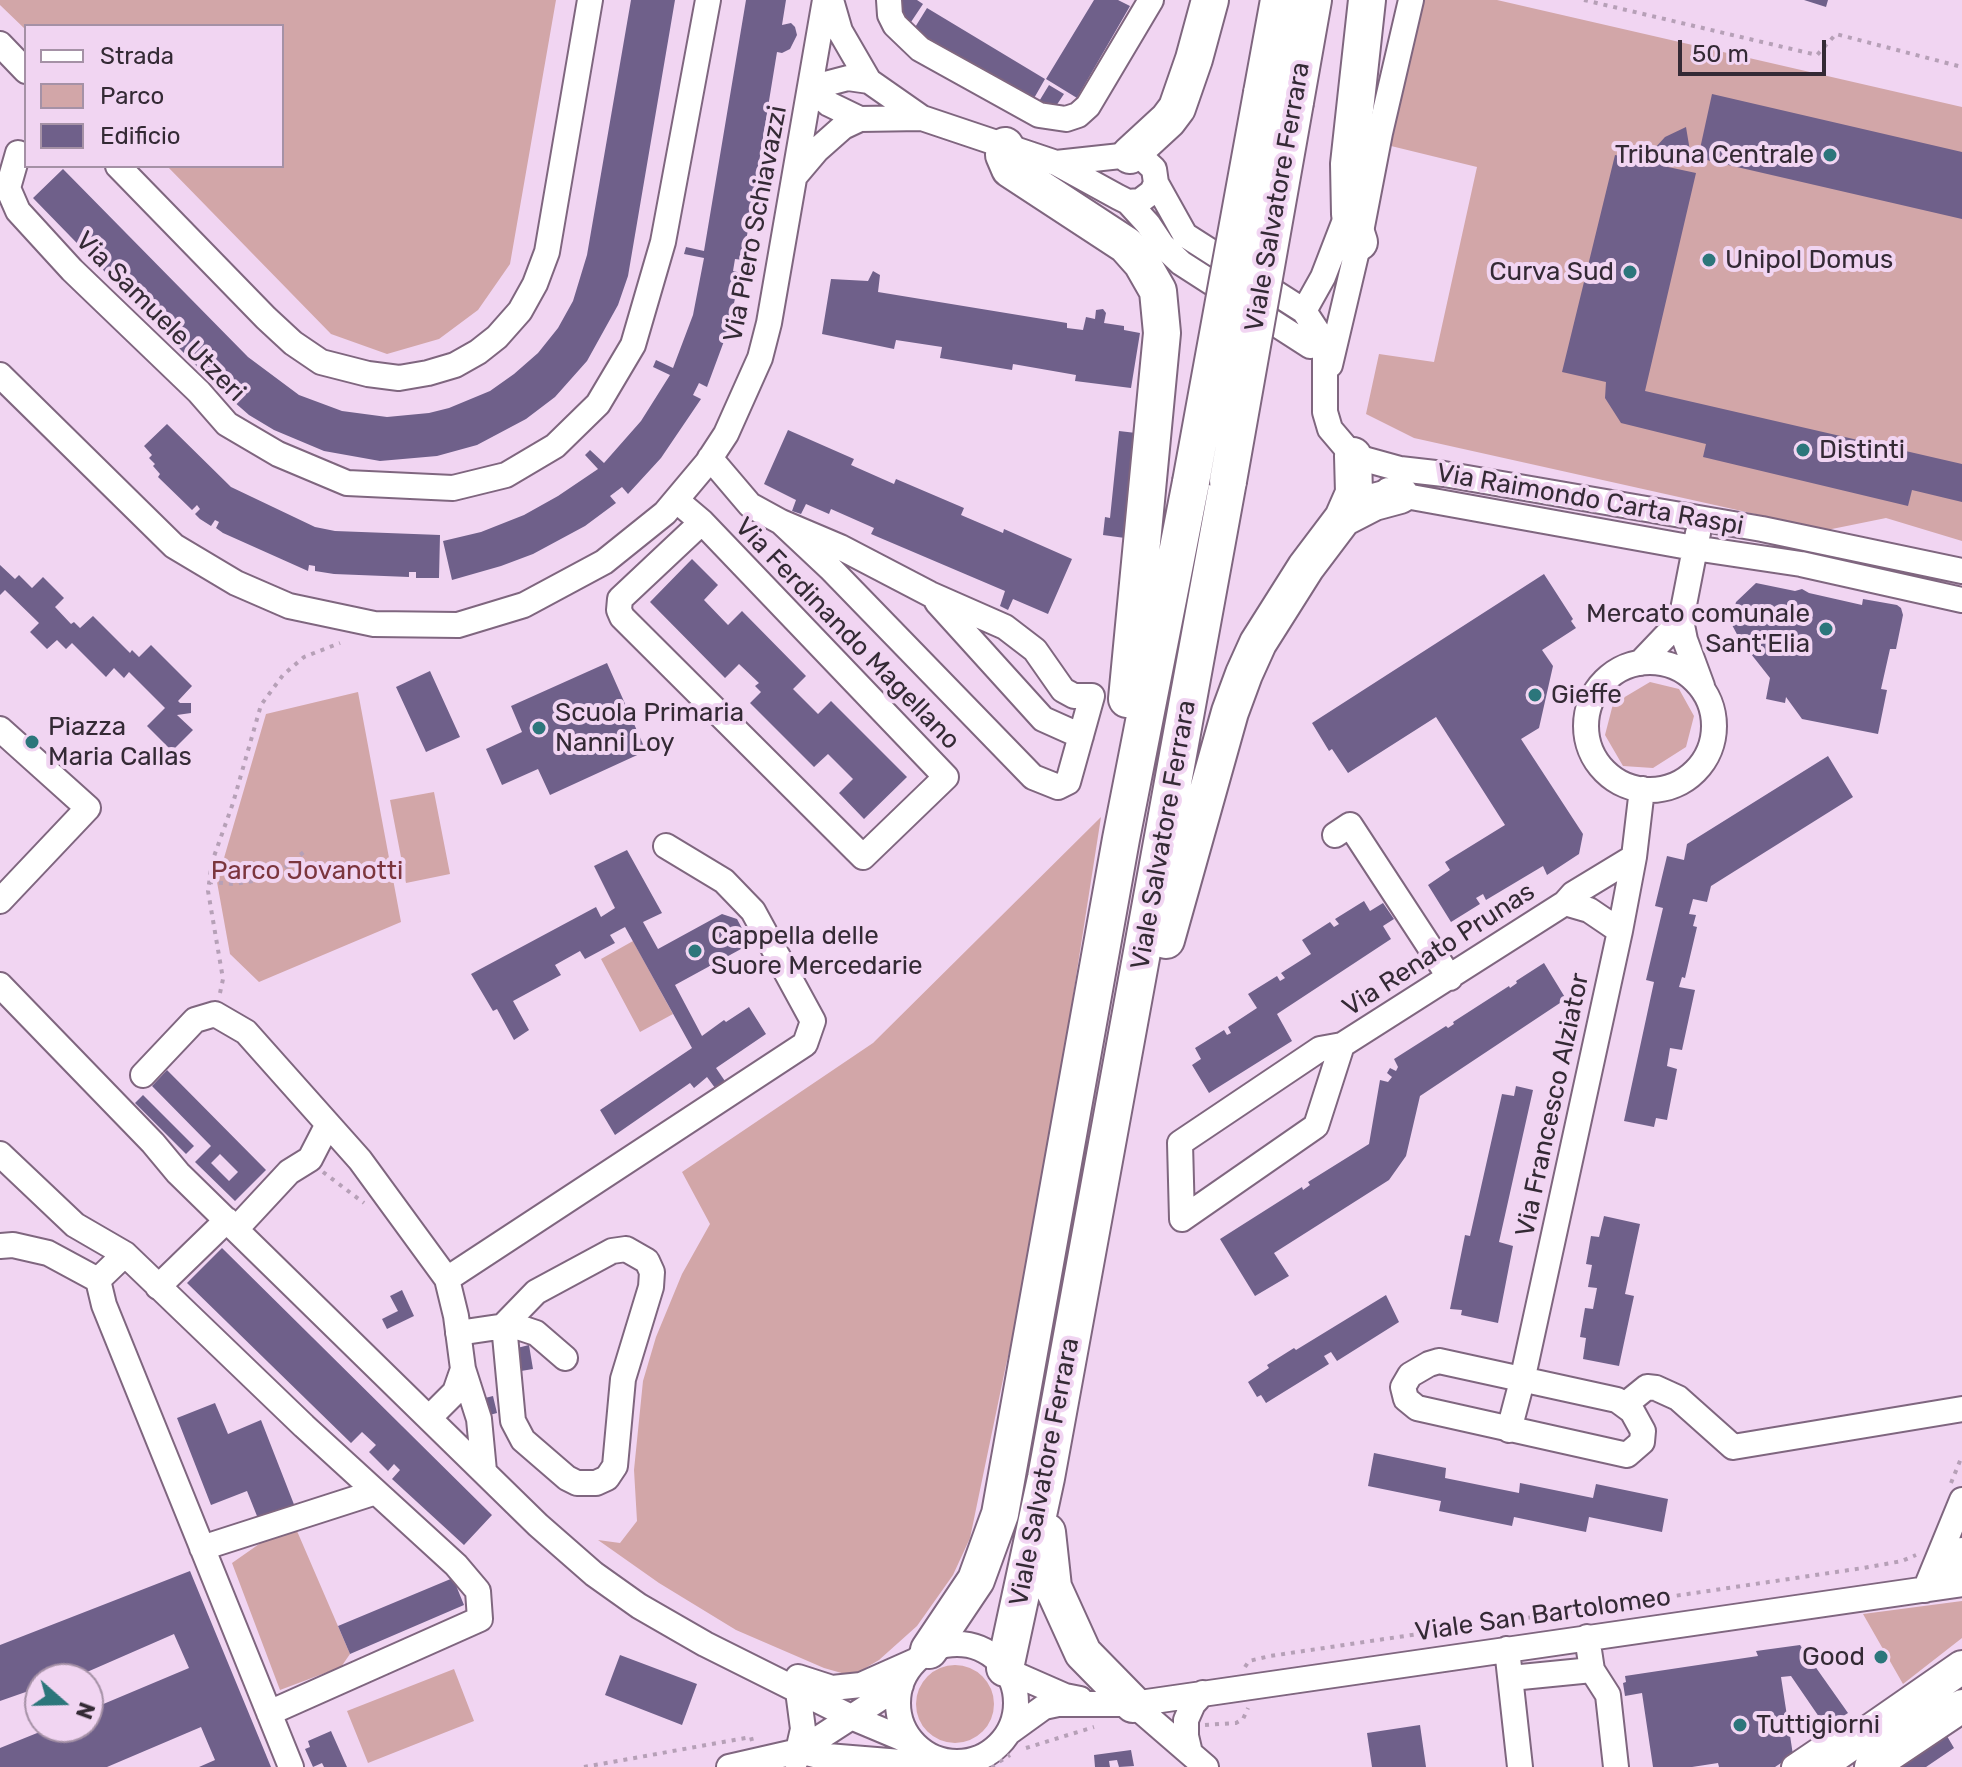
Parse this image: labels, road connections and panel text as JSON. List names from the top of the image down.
{
  "streets": {
    "highway": ["Viale Salvatore Ferrara"],
    "street": [
      "Via Piero Schiavazzi",
      "Via Samuele Utzeri",
      "Via Raimondo Carta Raspi",
      "Via Ferdinando Magellano",
      "Via Renato Prunas",
      "Via Francesco Alziator",
      "Viale San Bartolomeo"
    ]
  },
  "crossings": [
    ["Viale Salvatore Ferrara", "Viale San Bartolomeo"],
    ["Via Piero Schiavazzi", "Via Ferdinando Magellano"],
    ["Via Renato Prunas", "Via Francesco Alziator"]
  ],
  "parks": ["Parco Jovanotti"],
  "places": [
    "Tribuna Centrale",
    "Unipol Domus",
    "Curva Sud",
    "Distinti",
    "Mercato comunale Sant'Elia",
    "Gieffe",
    "Scuola Primaria Nanni Loy",
    "Piazza Maria Callas",
    "Cappella delle Suore Mercedarie",
    "Good",
    "Tuttigiorni"
  ],
  "legend": ["Strada", "Parco", "Edificio"],
  "scale_bar": "50 m",
  "north": "right"
}
